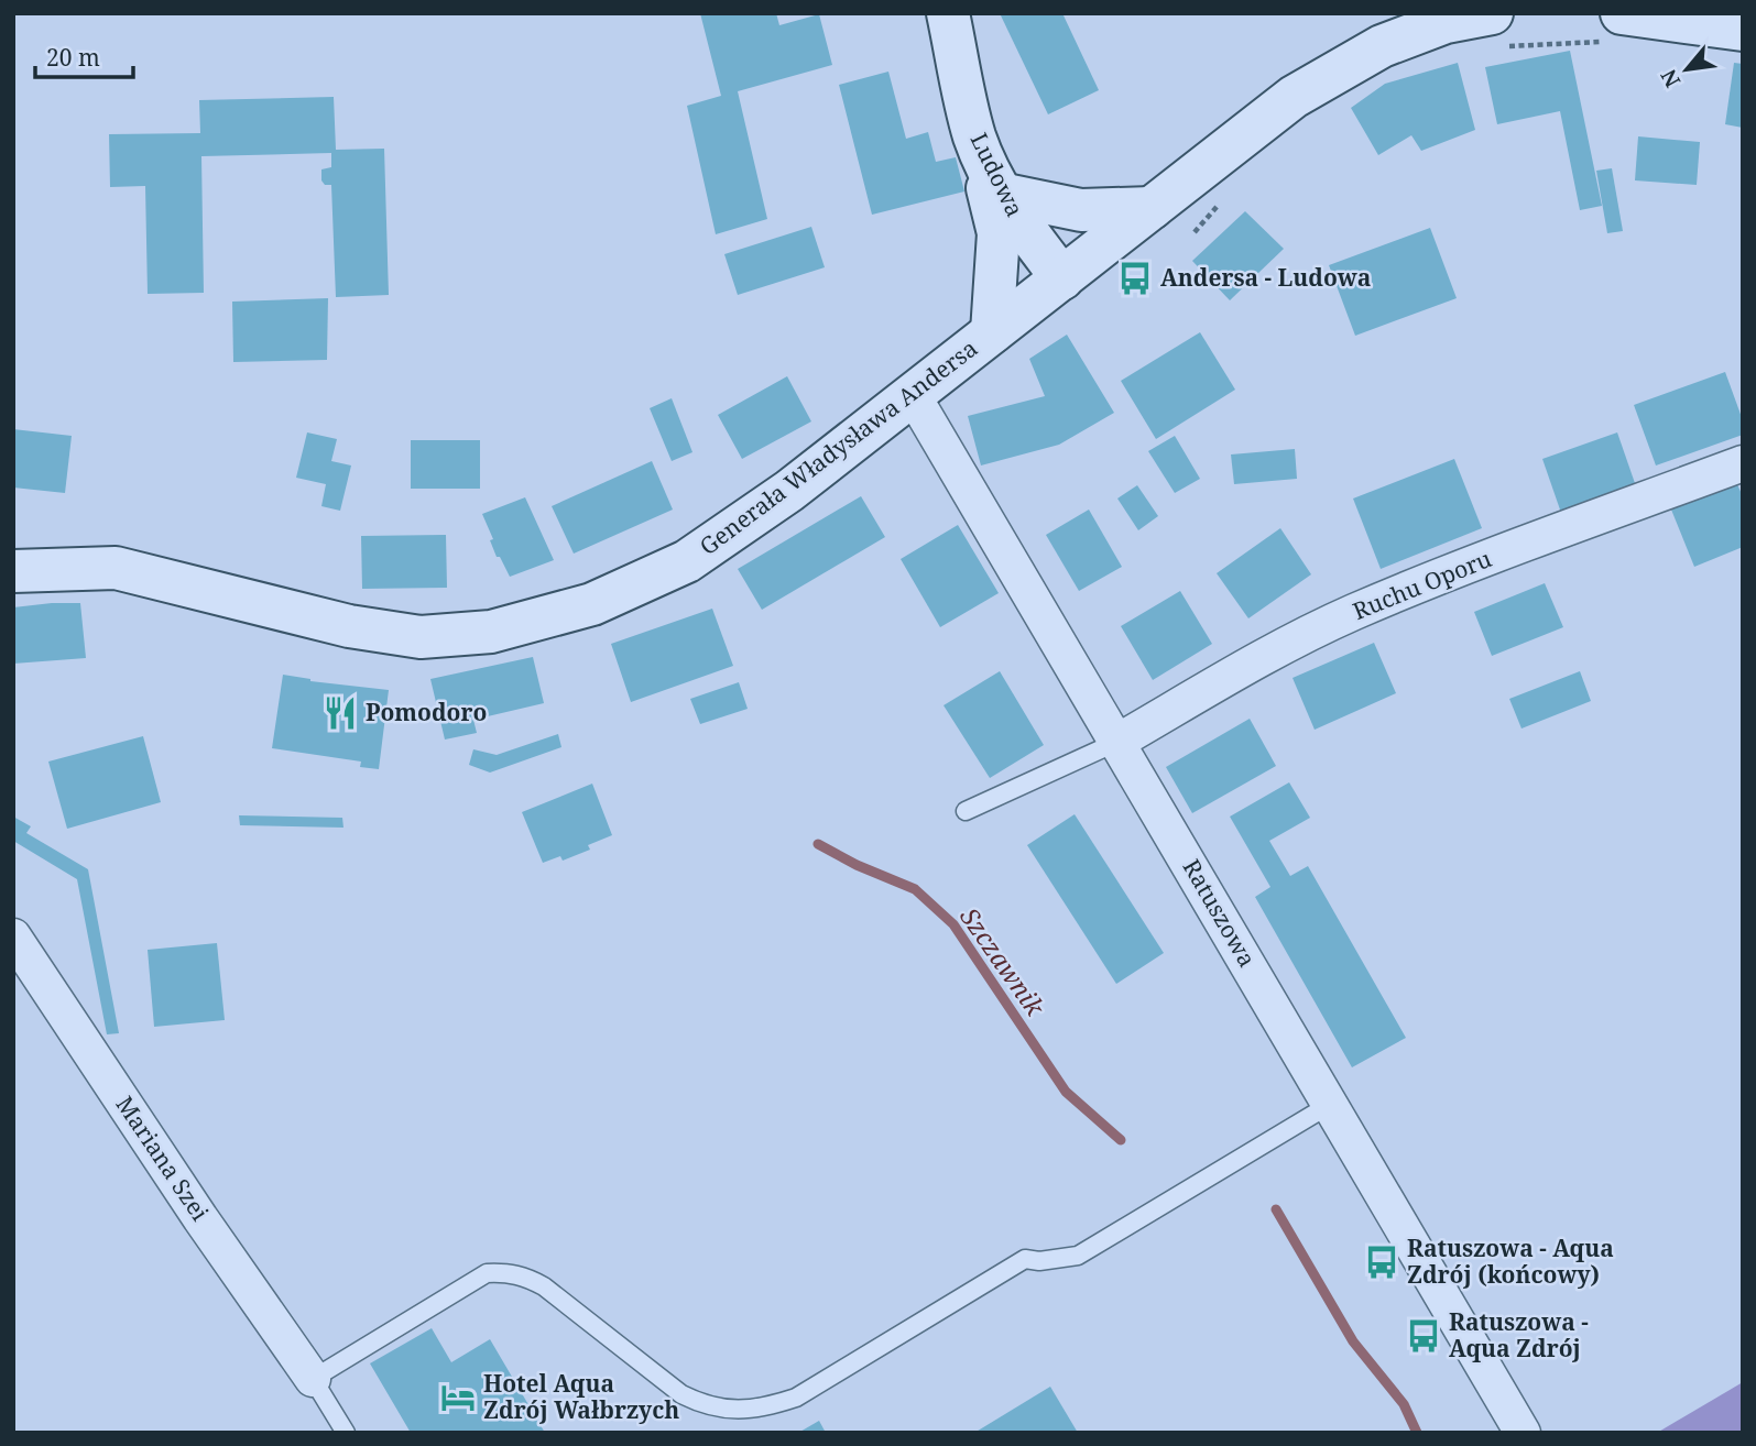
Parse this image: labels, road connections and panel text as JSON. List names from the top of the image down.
{
  "streets": {
    "street": [
      "Ludowa",
      "Generała Władysława Andersa",
      "Ruchu Oporu",
      "Ratuszowa",
      "Mariana Szei"
    ]
  },
  "crossings": [
    ["Ludowa", "Generała Władysława Andersa"],
    ["Generała Władysława Andersa", "Ratuszowa"],
    ["Ruchu Oporu", "Ratuszowa"]
  ],
  "water": ["Szczawnik"],
  "places": {
    "bus stop": ["Andersa - Ludowa", "Ratuszowa - Aqua Zdrój (końcowy)", "Ratuszowa - Aqua Zdrój"],
    "restaurant": ["Pomodoro"],
    "hotel": ["Hotel Aqua Zdrój Wałbrzych"]
  },
  "scale_bar": "20 m",
  "north": "bottom left"
}
